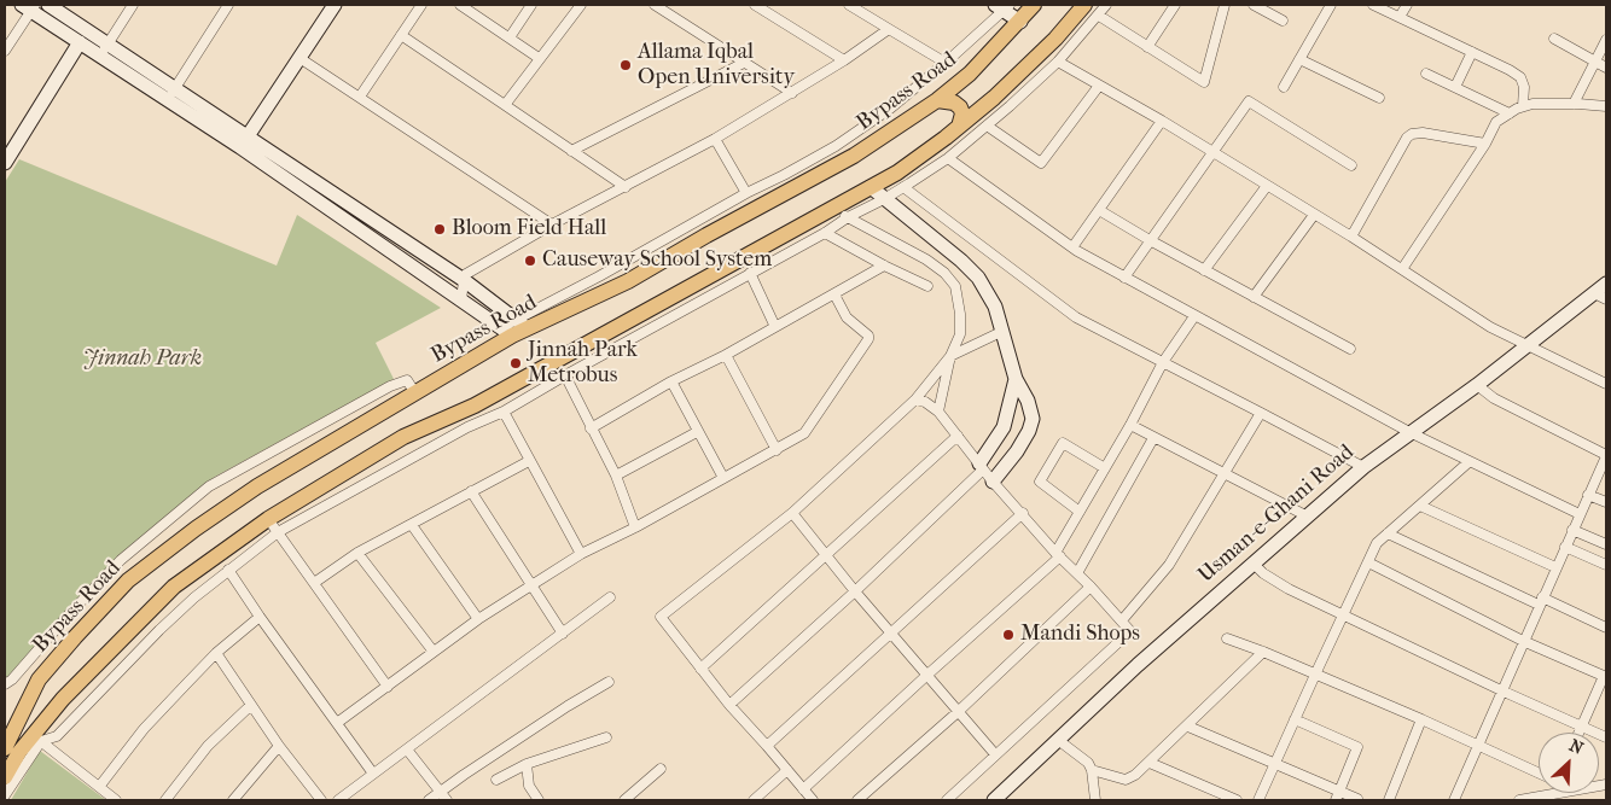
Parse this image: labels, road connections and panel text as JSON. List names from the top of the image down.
{
  "streets": {
    "main road": ["Bypass Road", "Usman-e-Ghani Road"]
  },
  "parks": ["Jinnah Park"],
  "places": [
    "Allama Iqbal Open University",
    "Bloom Field Hall",
    "Causeway School System",
    "Jinnah Park Metrobus",
    "Mandi Shops"
  ],
  "north": "top right"
}
